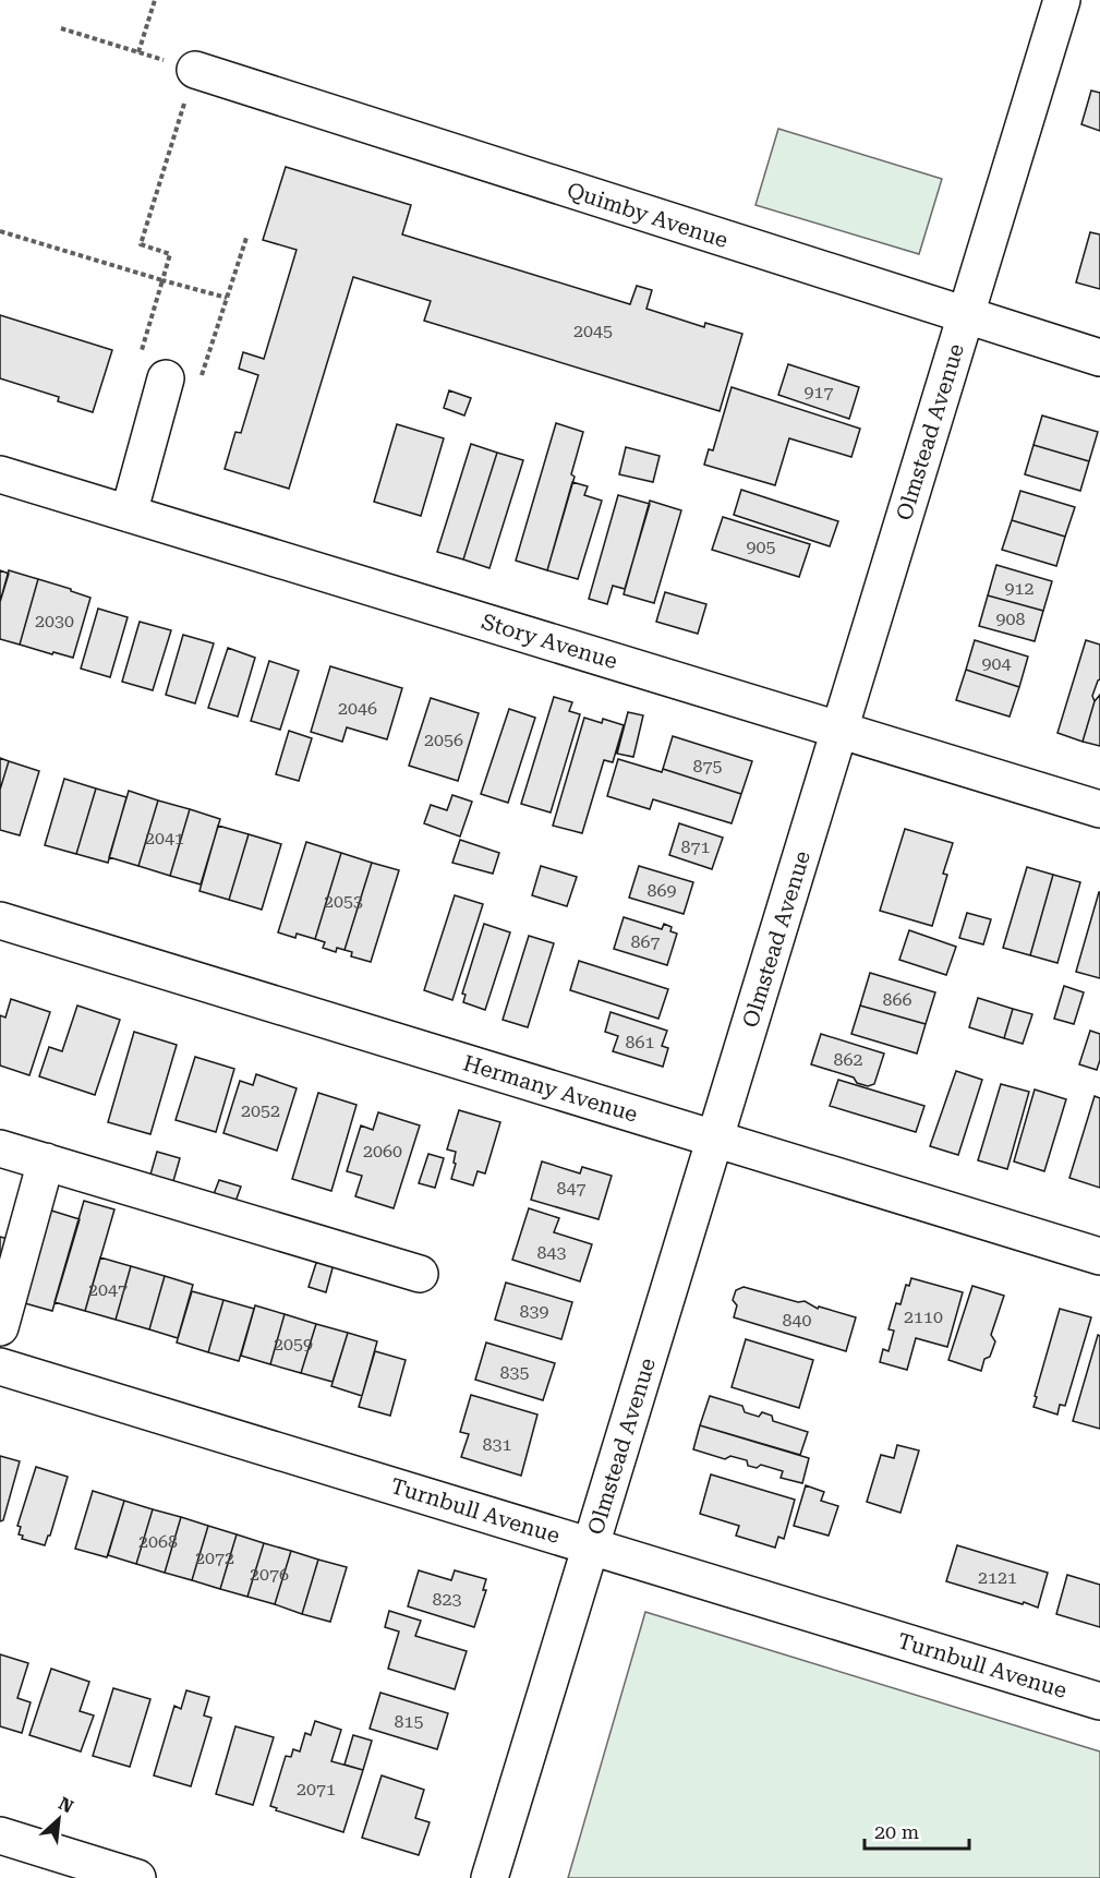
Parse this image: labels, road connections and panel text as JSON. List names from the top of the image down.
{
  "streets": {
    "street": [
      "Quimby Avenue",
      "Olmstead Avenue",
      "Story Avenue",
      "Hermany Avenue",
      "Turnbull Avenue"
    ]
  },
  "crossings": [
    ["Quimby Avenue", "Olmstead Avenue"],
    ["Olmstead Avenue", "Story Avenue"],
    ["Olmstead Avenue", "Hermany Avenue"],
    ["Olmstead Avenue", "Turnbull Avenue"]
  ],
  "house_numbers": [
    "2045",
    "917",
    "905",
    "912",
    "908",
    "2030",
    "904",
    "2046",
    "2056",
    "875",
    "2041",
    "871",
    "869",
    "2053",
    "867",
    "866",
    "861",
    "862",
    "2052",
    "2060",
    "847",
    "843",
    "2047",
    "839",
    "2110",
    "840",
    "2059",
    "835",
    "831",
    "2068",
    "2072",
    "2076",
    "2121",
    "823",
    "815",
    "2071"
  ],
  "scale_bar": "20 m",
  "north": "top right"
}
